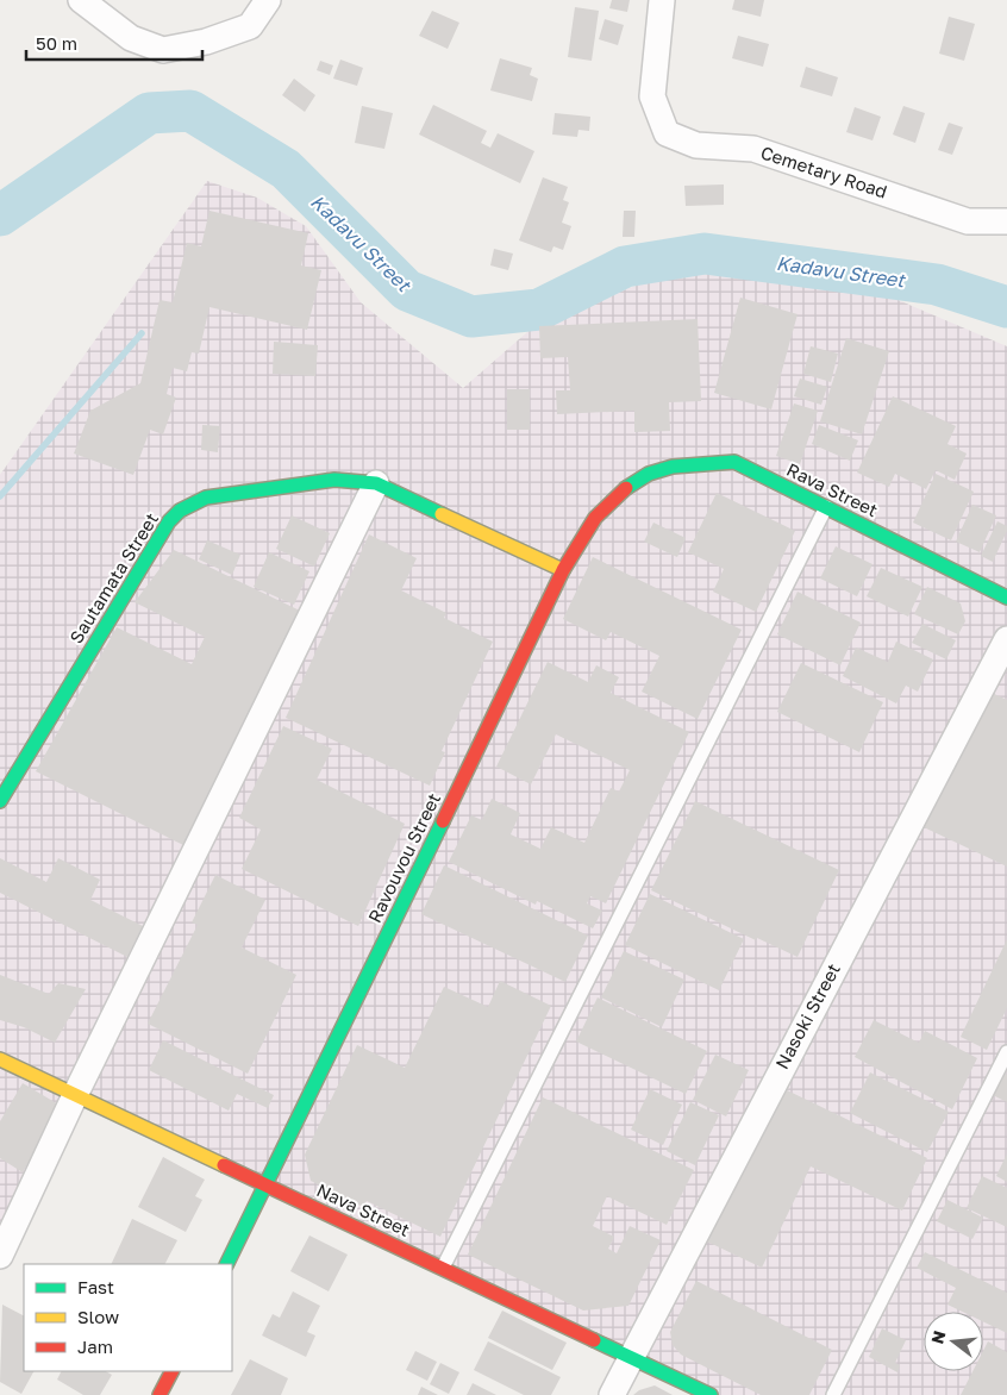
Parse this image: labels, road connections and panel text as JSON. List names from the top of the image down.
{
  "streets": {
    "street": [
      "Cemetary Road",
      "Rava Street",
      "Sautamata Street",
      "Ravouvou Street",
      "Nasoki Street",
      "Nava Street"
    ]
  },
  "crossings": [
    ["Rava Street", "Ravouvou Street"],
    ["Sautamata Street", "Ravouvou Street"],
    ["Ravouvou Street", "Nava Street"],
    ["Nasoki Street", "Nava Street"]
  ],
  "water": ["Kadavu Street"],
  "legend": ["Fast", "Slow", "Jam"],
  "scale_bar": "50 m",
  "north": "left"
}
